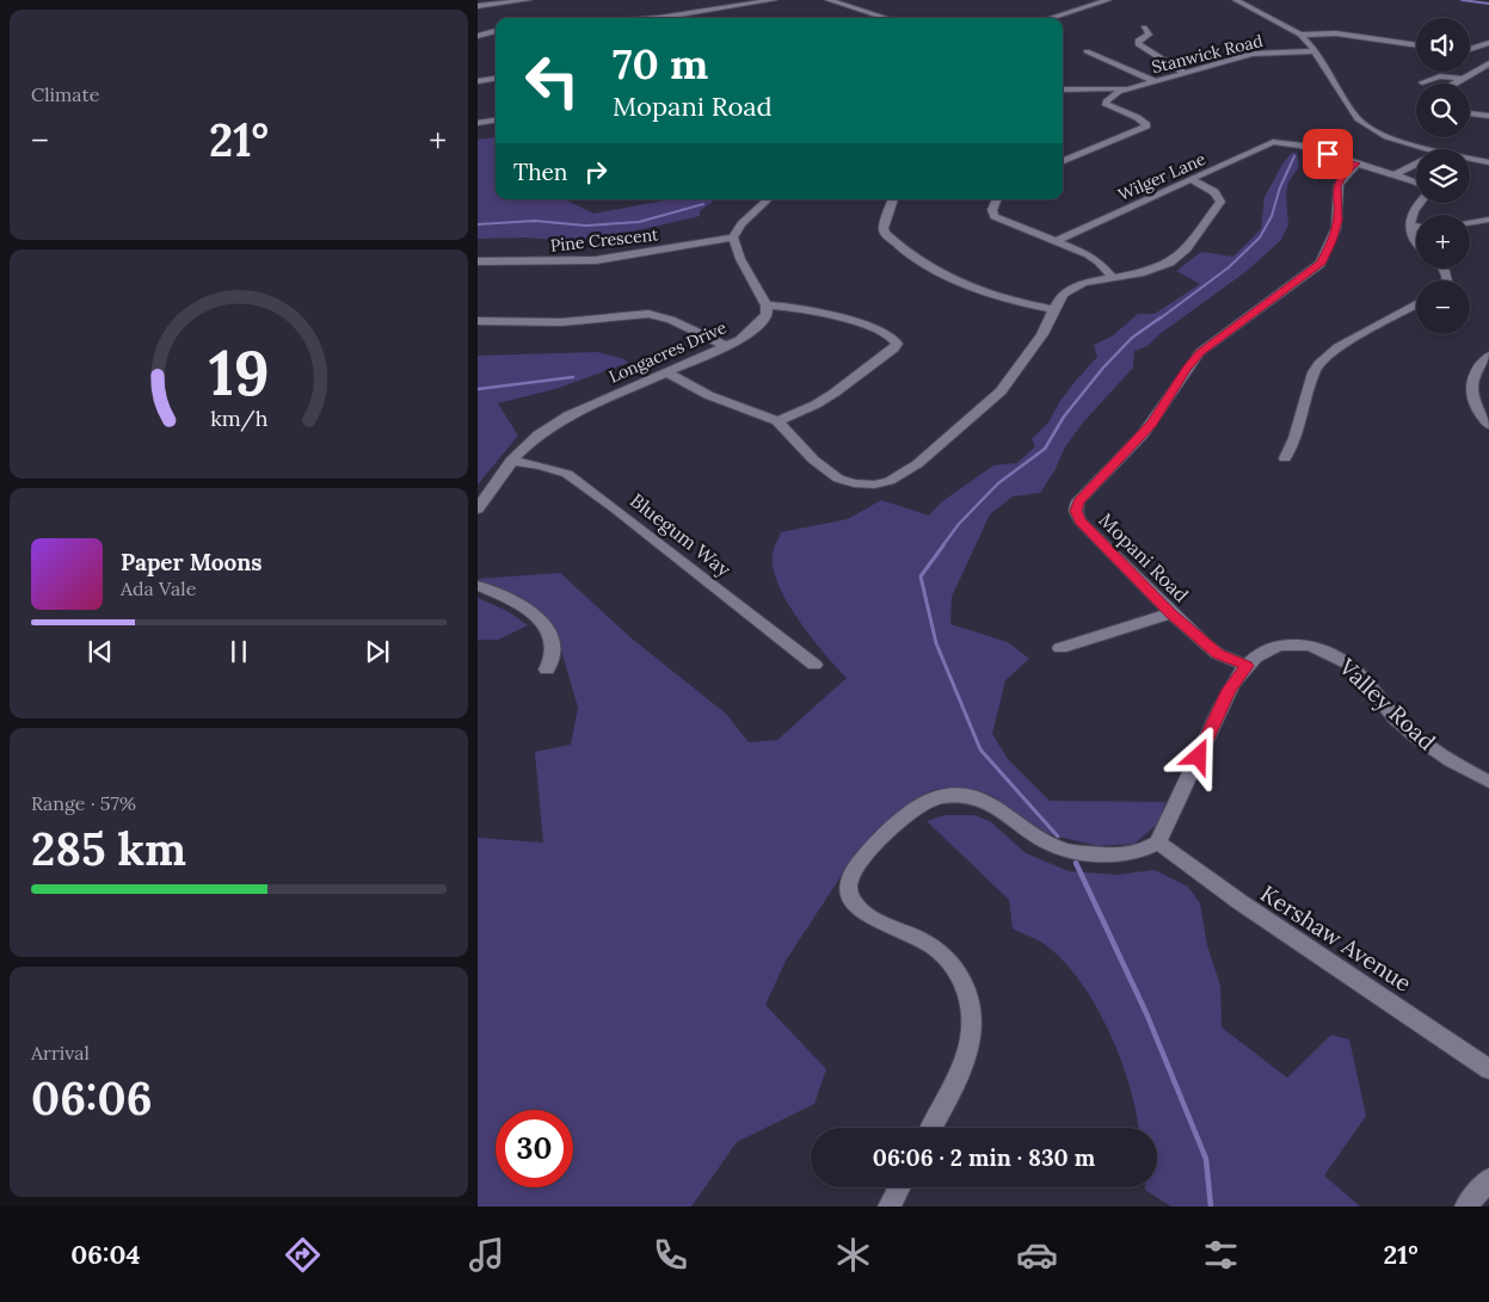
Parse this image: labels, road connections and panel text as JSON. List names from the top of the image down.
{
  "streets": {
    "street": [
      "Stanwick Road",
      "Wilger Lane",
      "Pine Crescent",
      "Longacres Drive",
      "Bluegum Way",
      "Mopani Road",
      "Valley Road",
      "Kershaw Avenue"
    ]
  },
  "crossings": [
    ["Wilger Lane", "Mopani Road"],
    ["Longacres Drive", "Bluegum Way"],
    ["Mopani Road", "Valley Road"],
    ["Valley Road", "Kershaw Avenue"]
  ],
  "page": {
    "tile": [
      "Climate",
      ["Range · 57%", "285 km"],
      ["Arrival", "06:06"]
    ],
    "map_buttons": ["+", "−"],
    "turn": ["70 m", "Mopani Road"],
    "heat": ["−", "21°", "+"],
    "then": "Then",
    "song": ["Paper Moons", "Ada Vale"],
    "limit": "30",
    "trip": "06:06 · 2 min · 830 m",
    "tabs": ["06:04", "21°"],
    "gauge": ["19", "km/h"]
  }
}
